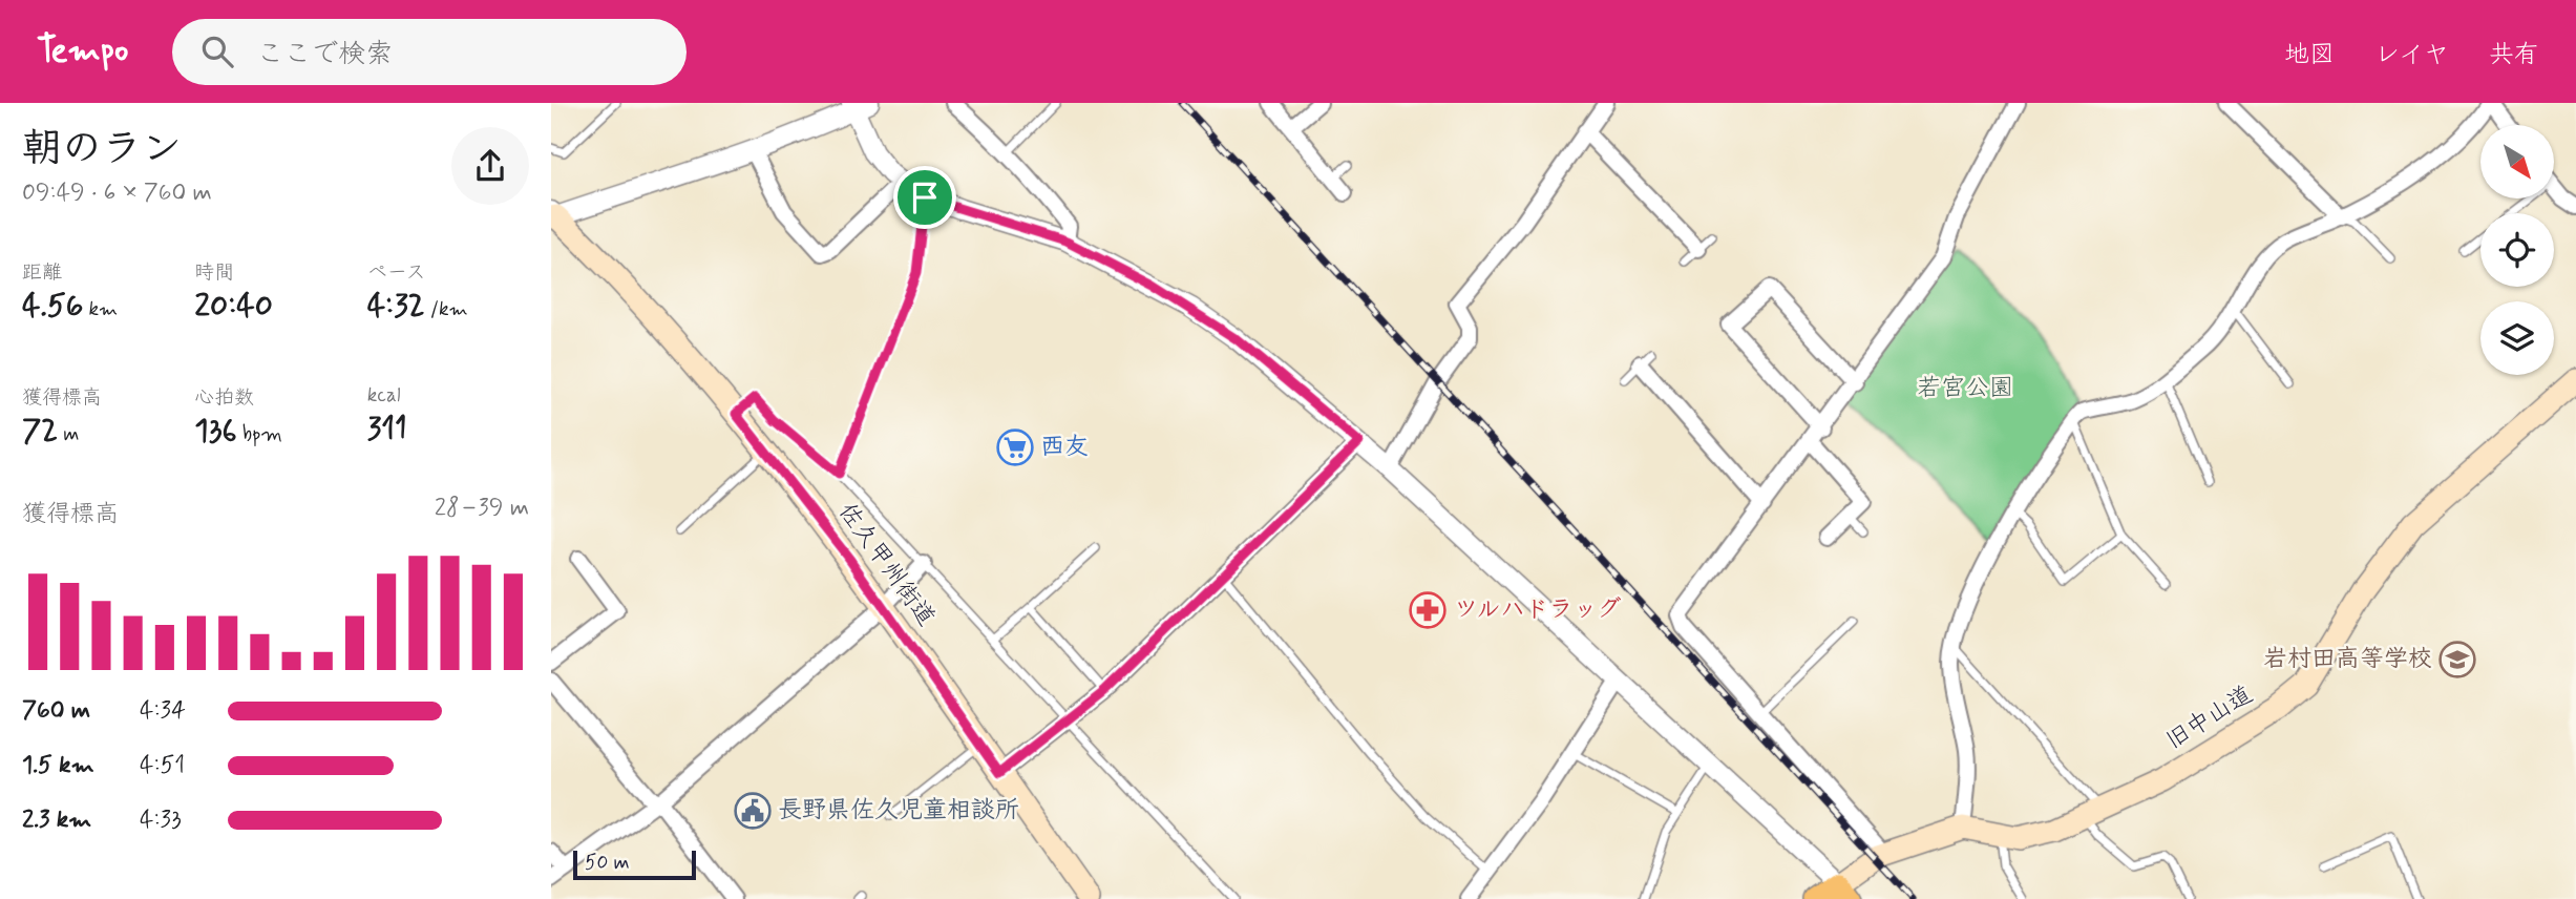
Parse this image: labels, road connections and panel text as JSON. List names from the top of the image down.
{
  "streets": {
    "main road": ["佐久甲州街道", "旧中山道"]
  },
  "parks": ["若宮公園"],
  "places": {
    "supermarket": ["西友"],
    "pharmacy": ["ツルハドラッグ"],
    "school or university": ["岩村田高等学校"],
    "public building": ["長野県佐久児童相談所"]
  },
  "scale_bar": "50 m",
  "north": "bottom right",
  "page": {
    "header": "Tempo",
    "search": "ここで検索",
    "nav": ["地図", "レイヤ", "共有"],
    "heading": ["朝のラン", "09:49 · 6 × 760 m"],
    "stats": [
      ["距離", "4.56 km"],
      ["時間", "20:40"],
      ["ペース", "4:32 /km"],
      ["獲得標高", "72 m"],
      ["心拍数", "136 bpm"],
      ["kcal", "311"]
    ],
    "chart": ["獲得標高", "28–39 m"],
    "list": [
      {
        "name": "760 m",
        "note": "4:34"
      },
      {
        "name": "1.5 km",
        "note": "4:51"
      },
      {
        "name": "2.3 km",
        "note": "4:33"
      }
    ],
    "scale": "50 m"
  }
}
